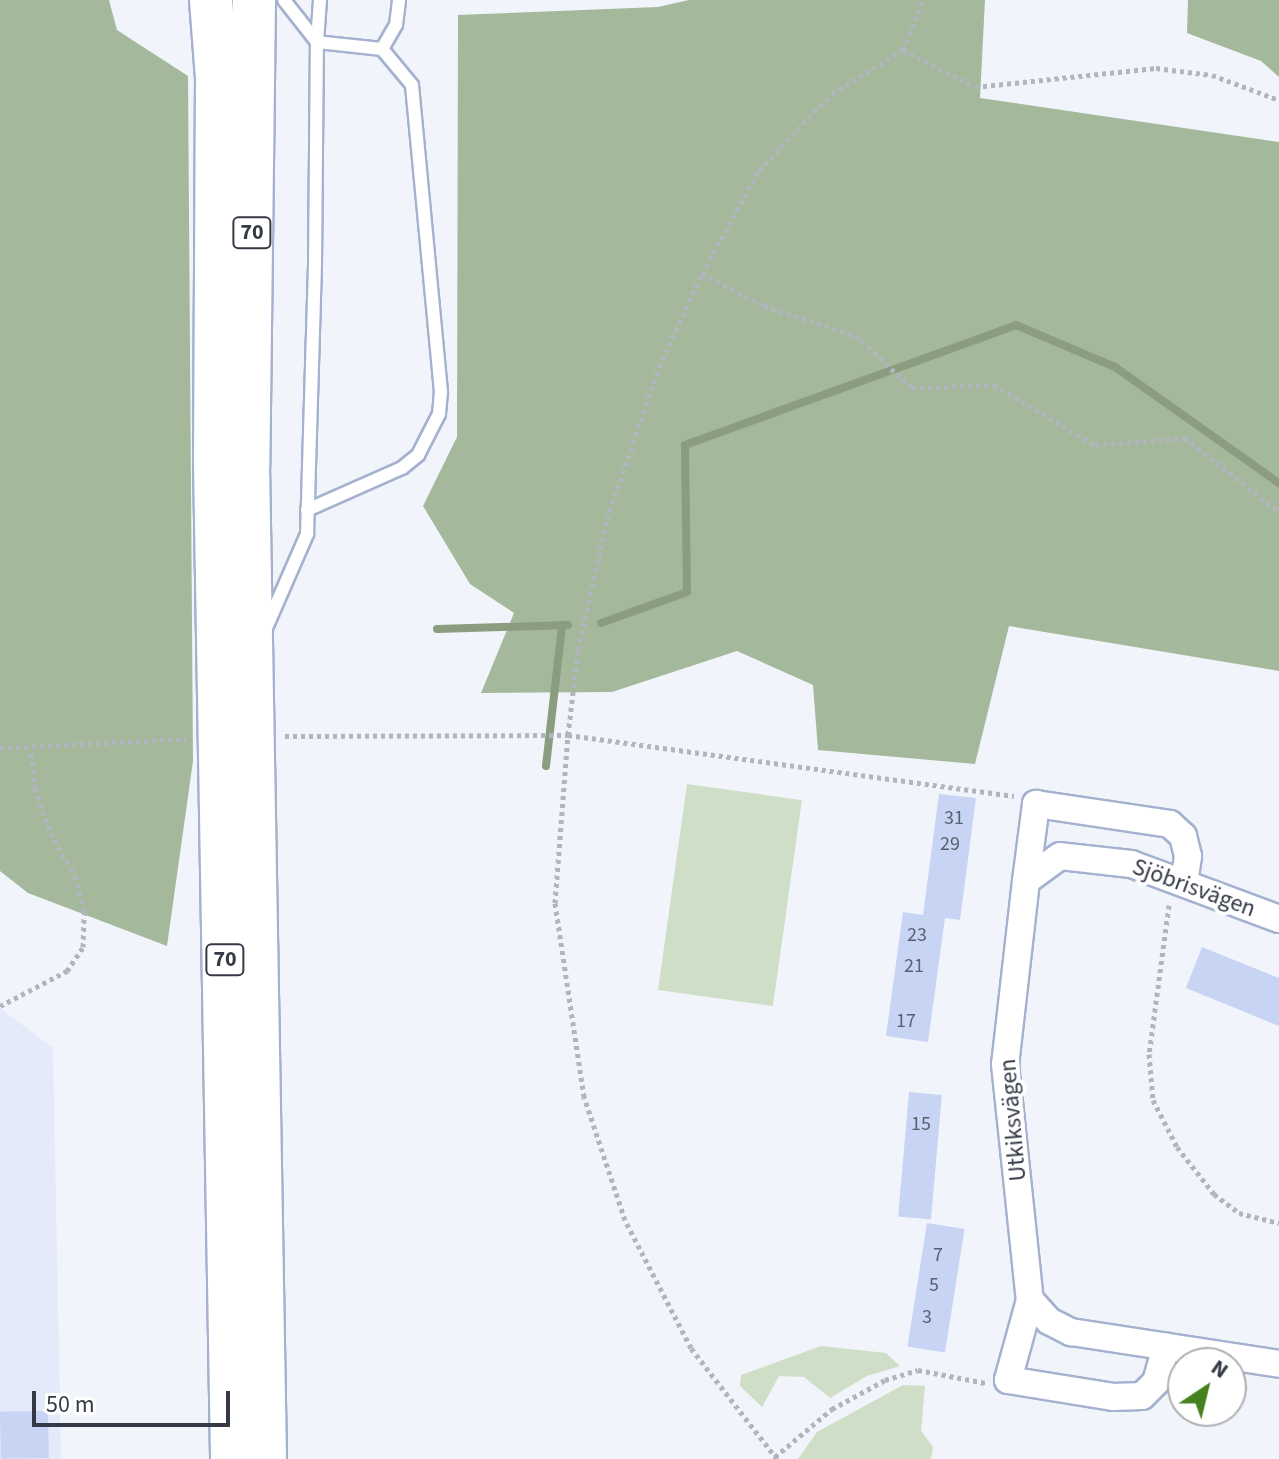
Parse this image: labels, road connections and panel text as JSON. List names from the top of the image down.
{
  "streets": {
    "highway": ["70"],
    "street": ["Sjöbrisvägen", "Utkiksvägen"]
  },
  "crossings": [
    ["Sjöbrisvägen", "Utkiksvägen"]
  ],
  "house_numbers": [
    "31",
    "29",
    "23",
    "21",
    "17",
    "15",
    "7",
    "5",
    "3"
  ],
  "scale_bar": "50 m",
  "north": "top right"
}
